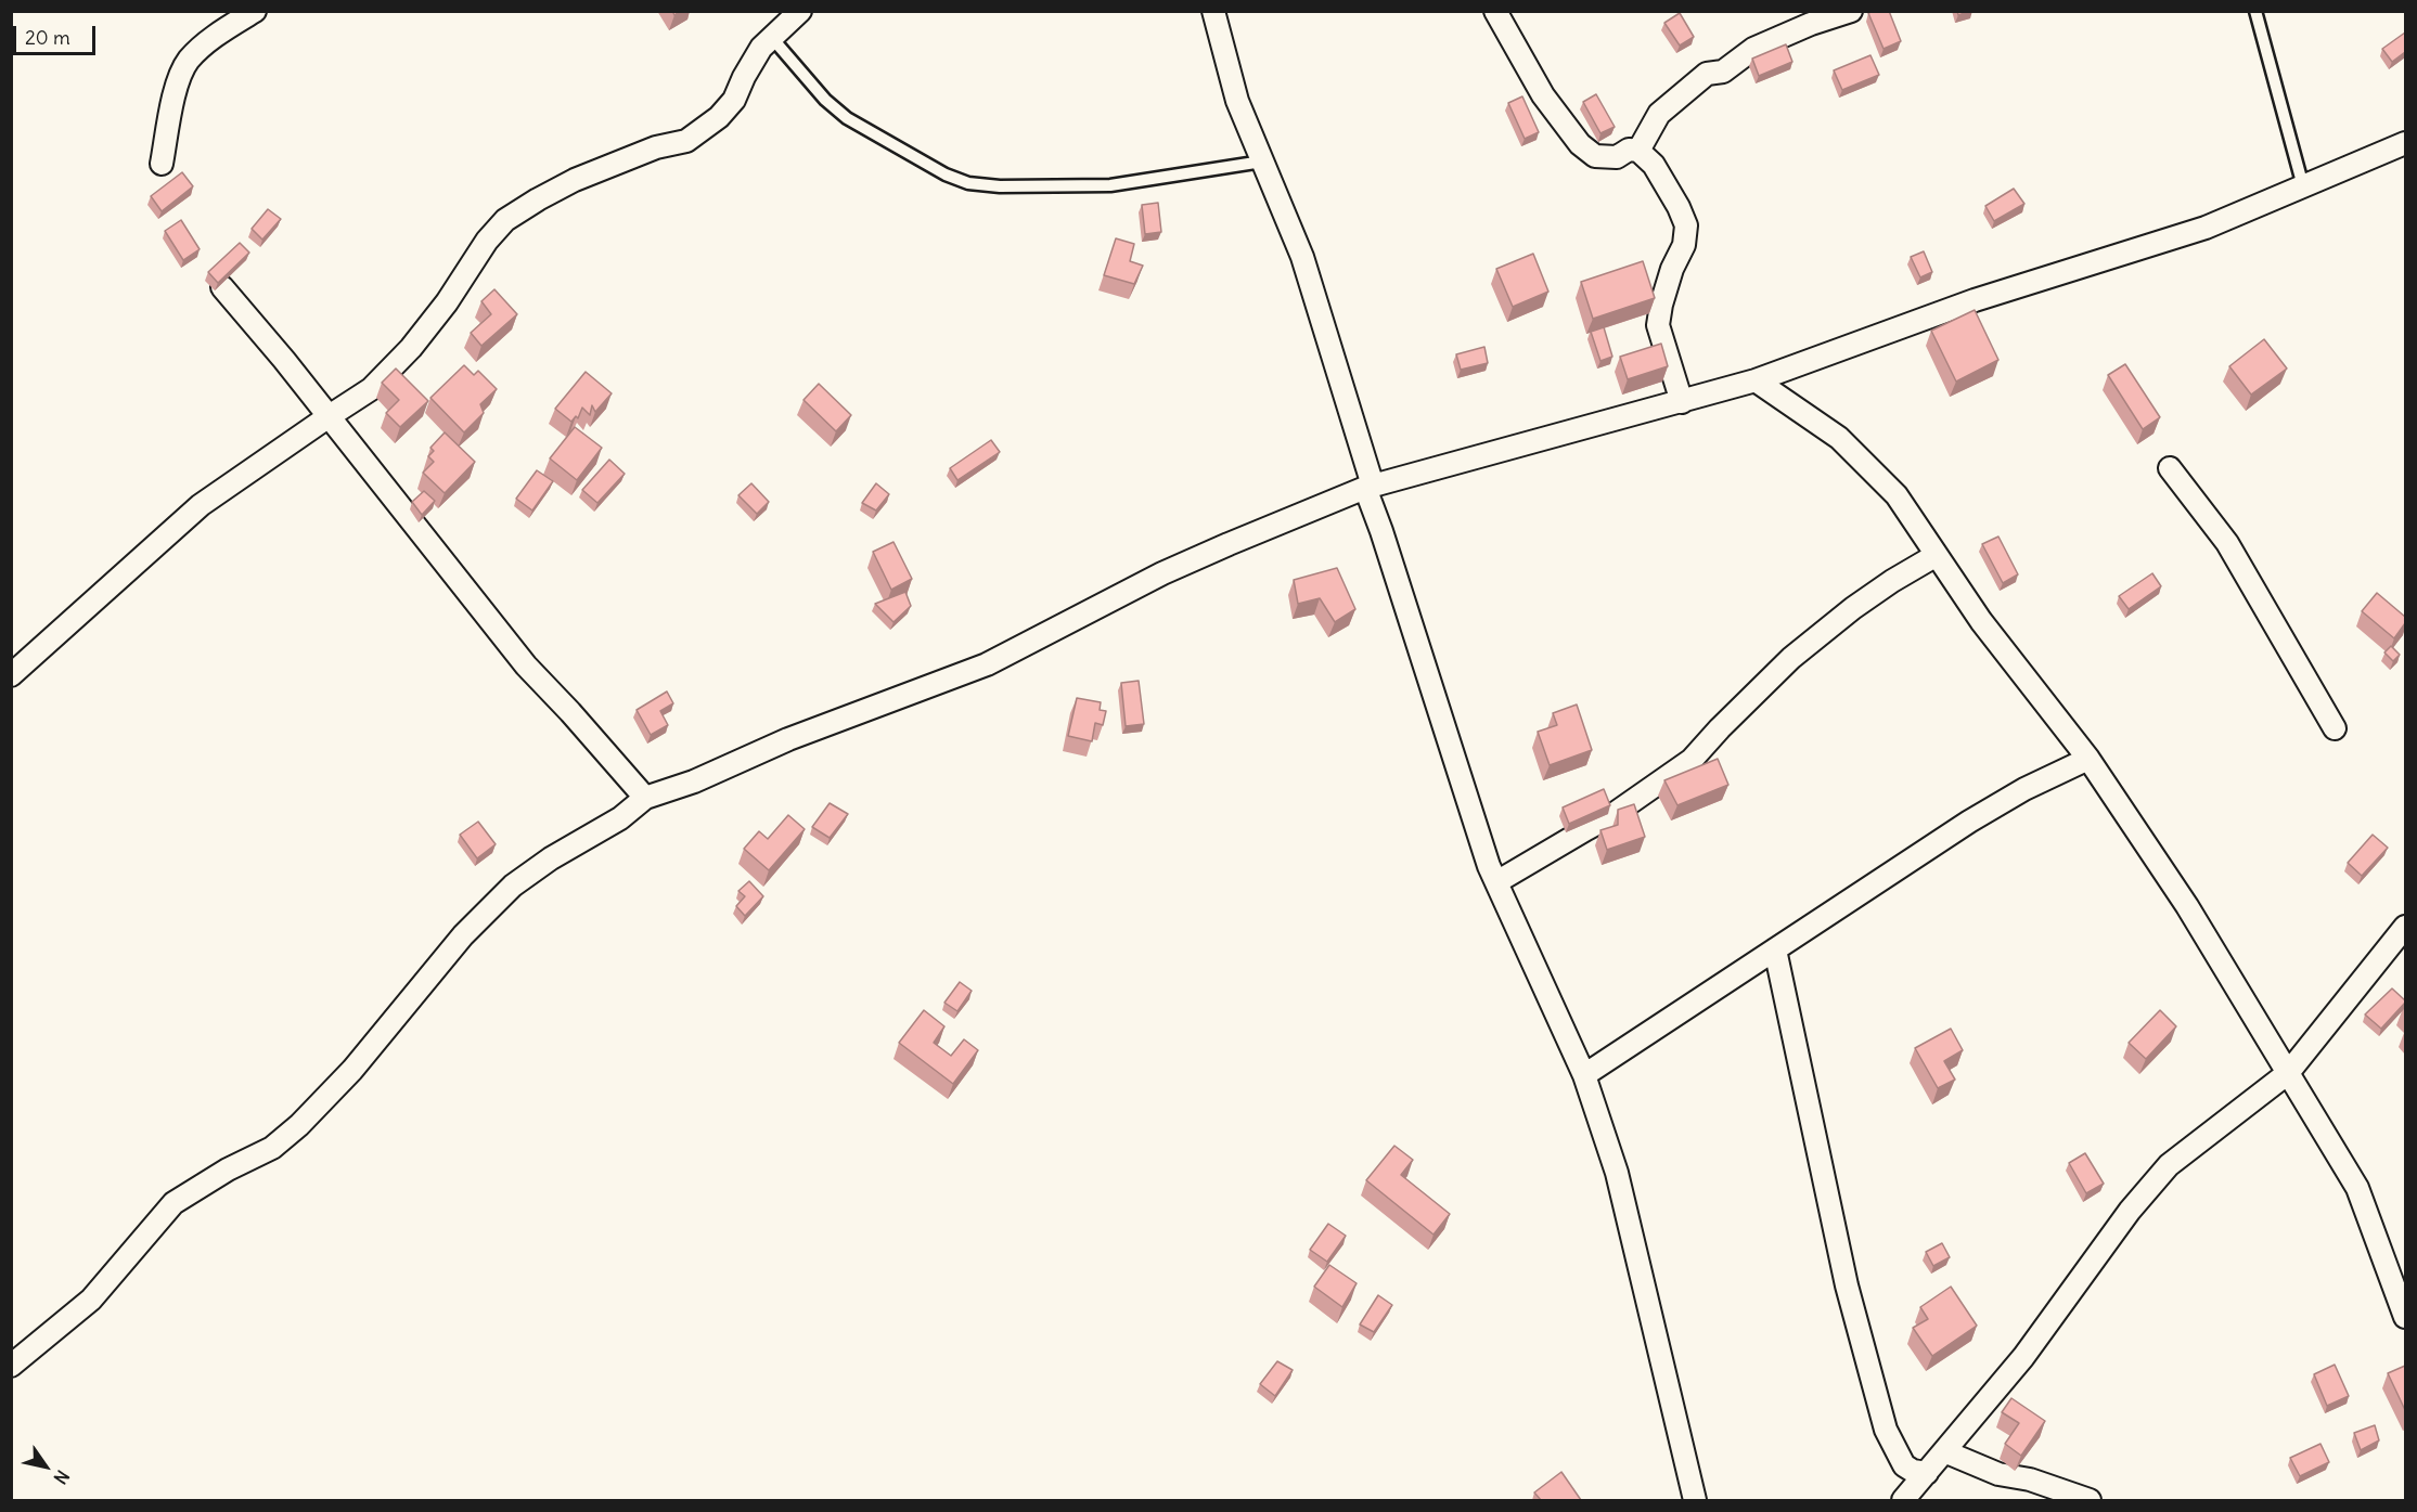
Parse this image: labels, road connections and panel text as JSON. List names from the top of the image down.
{
  "scale_bar": "20 m",
  "north": "bottom right"
}
